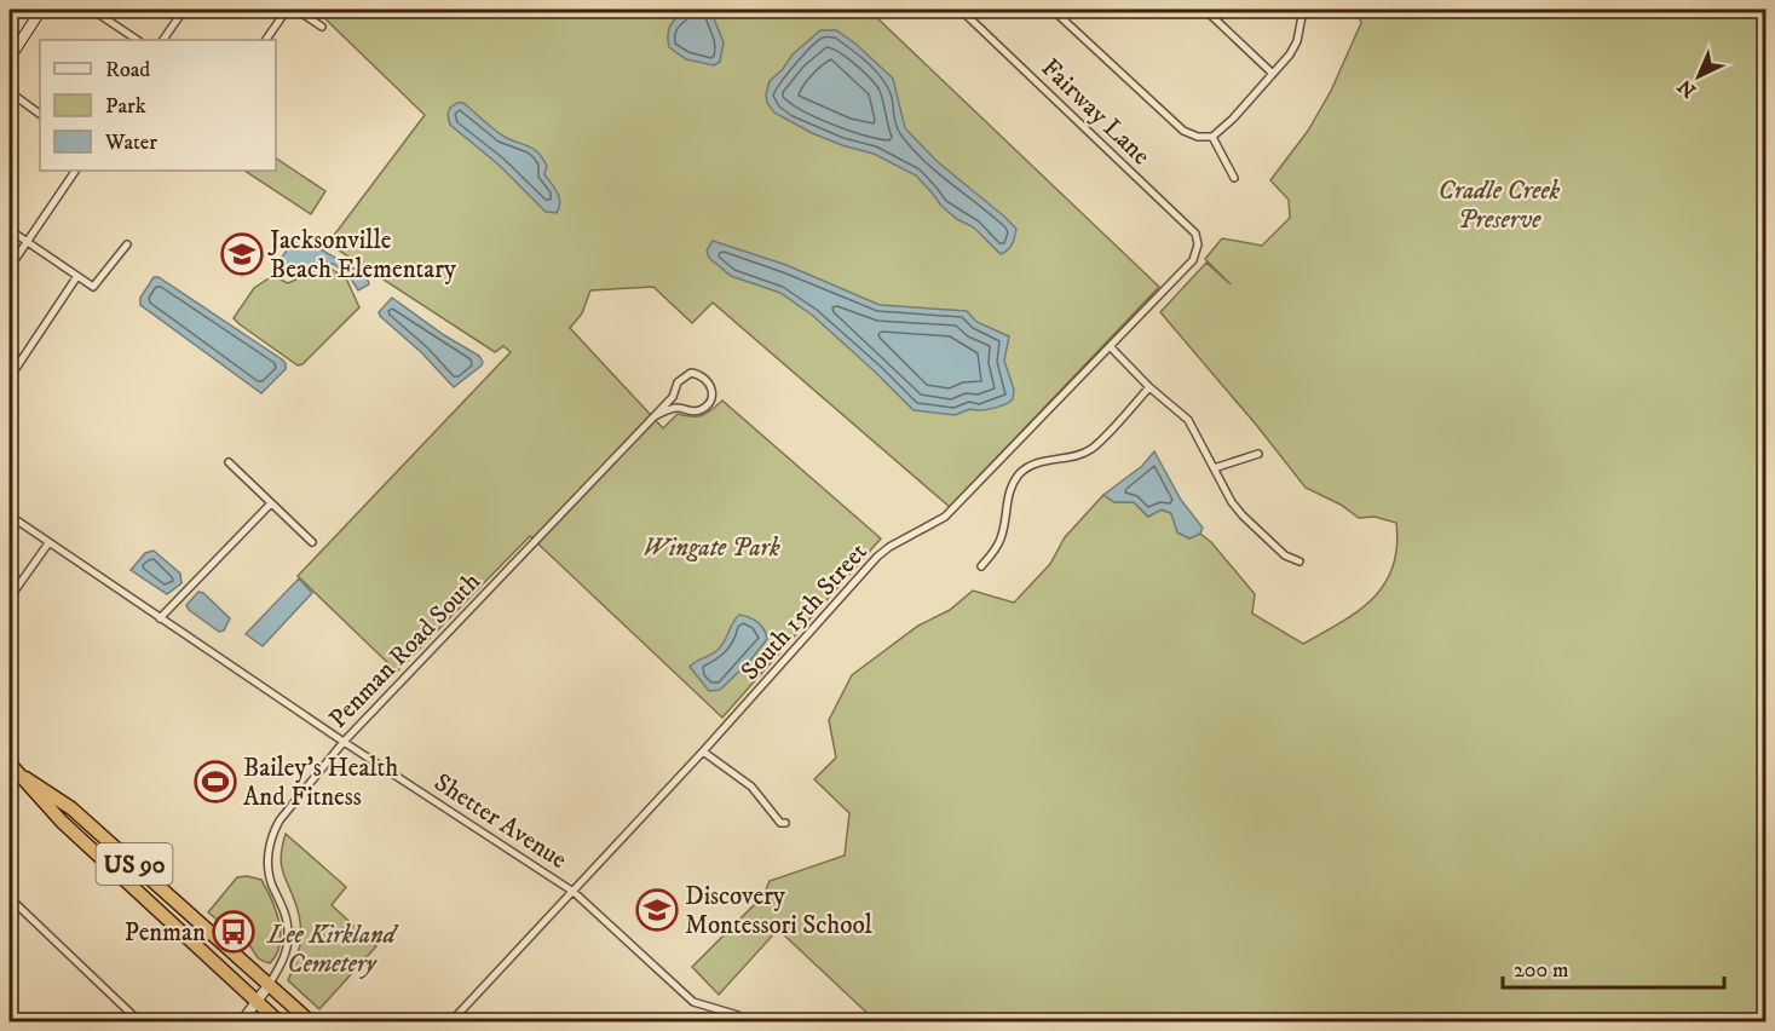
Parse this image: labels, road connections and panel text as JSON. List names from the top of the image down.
{
  "streets": {
    "highway": ["US 90"],
    "street": [
      "Fairway Lane",
      "South 15th Street",
      "Penman Road South",
      "Shetter Avenue"
    ]
  },
  "crossings": [
    ["Fairway Lane", "South 15th Street"],
    ["South 15th Street", "Shetter Avenue"],
    ["Penman Road South", "Shetter Avenue"],
    ["Penman Road South", "US 90"]
  ],
  "parks": ["Cradle Creek Preserve", "Wingate Park", "Lee Kirkland Cemetery"],
  "places": {
    "school or university": ["Jacksonville Beach Elementary", "Discovery Montessori School"],
    "sports": ["Bailey's Health And Fitness"],
    "bus stop": ["Penman"]
  },
  "legend": ["Road", "Park", "Water"],
  "scale_bar": "200 m",
  "north": "bottom left"
}
